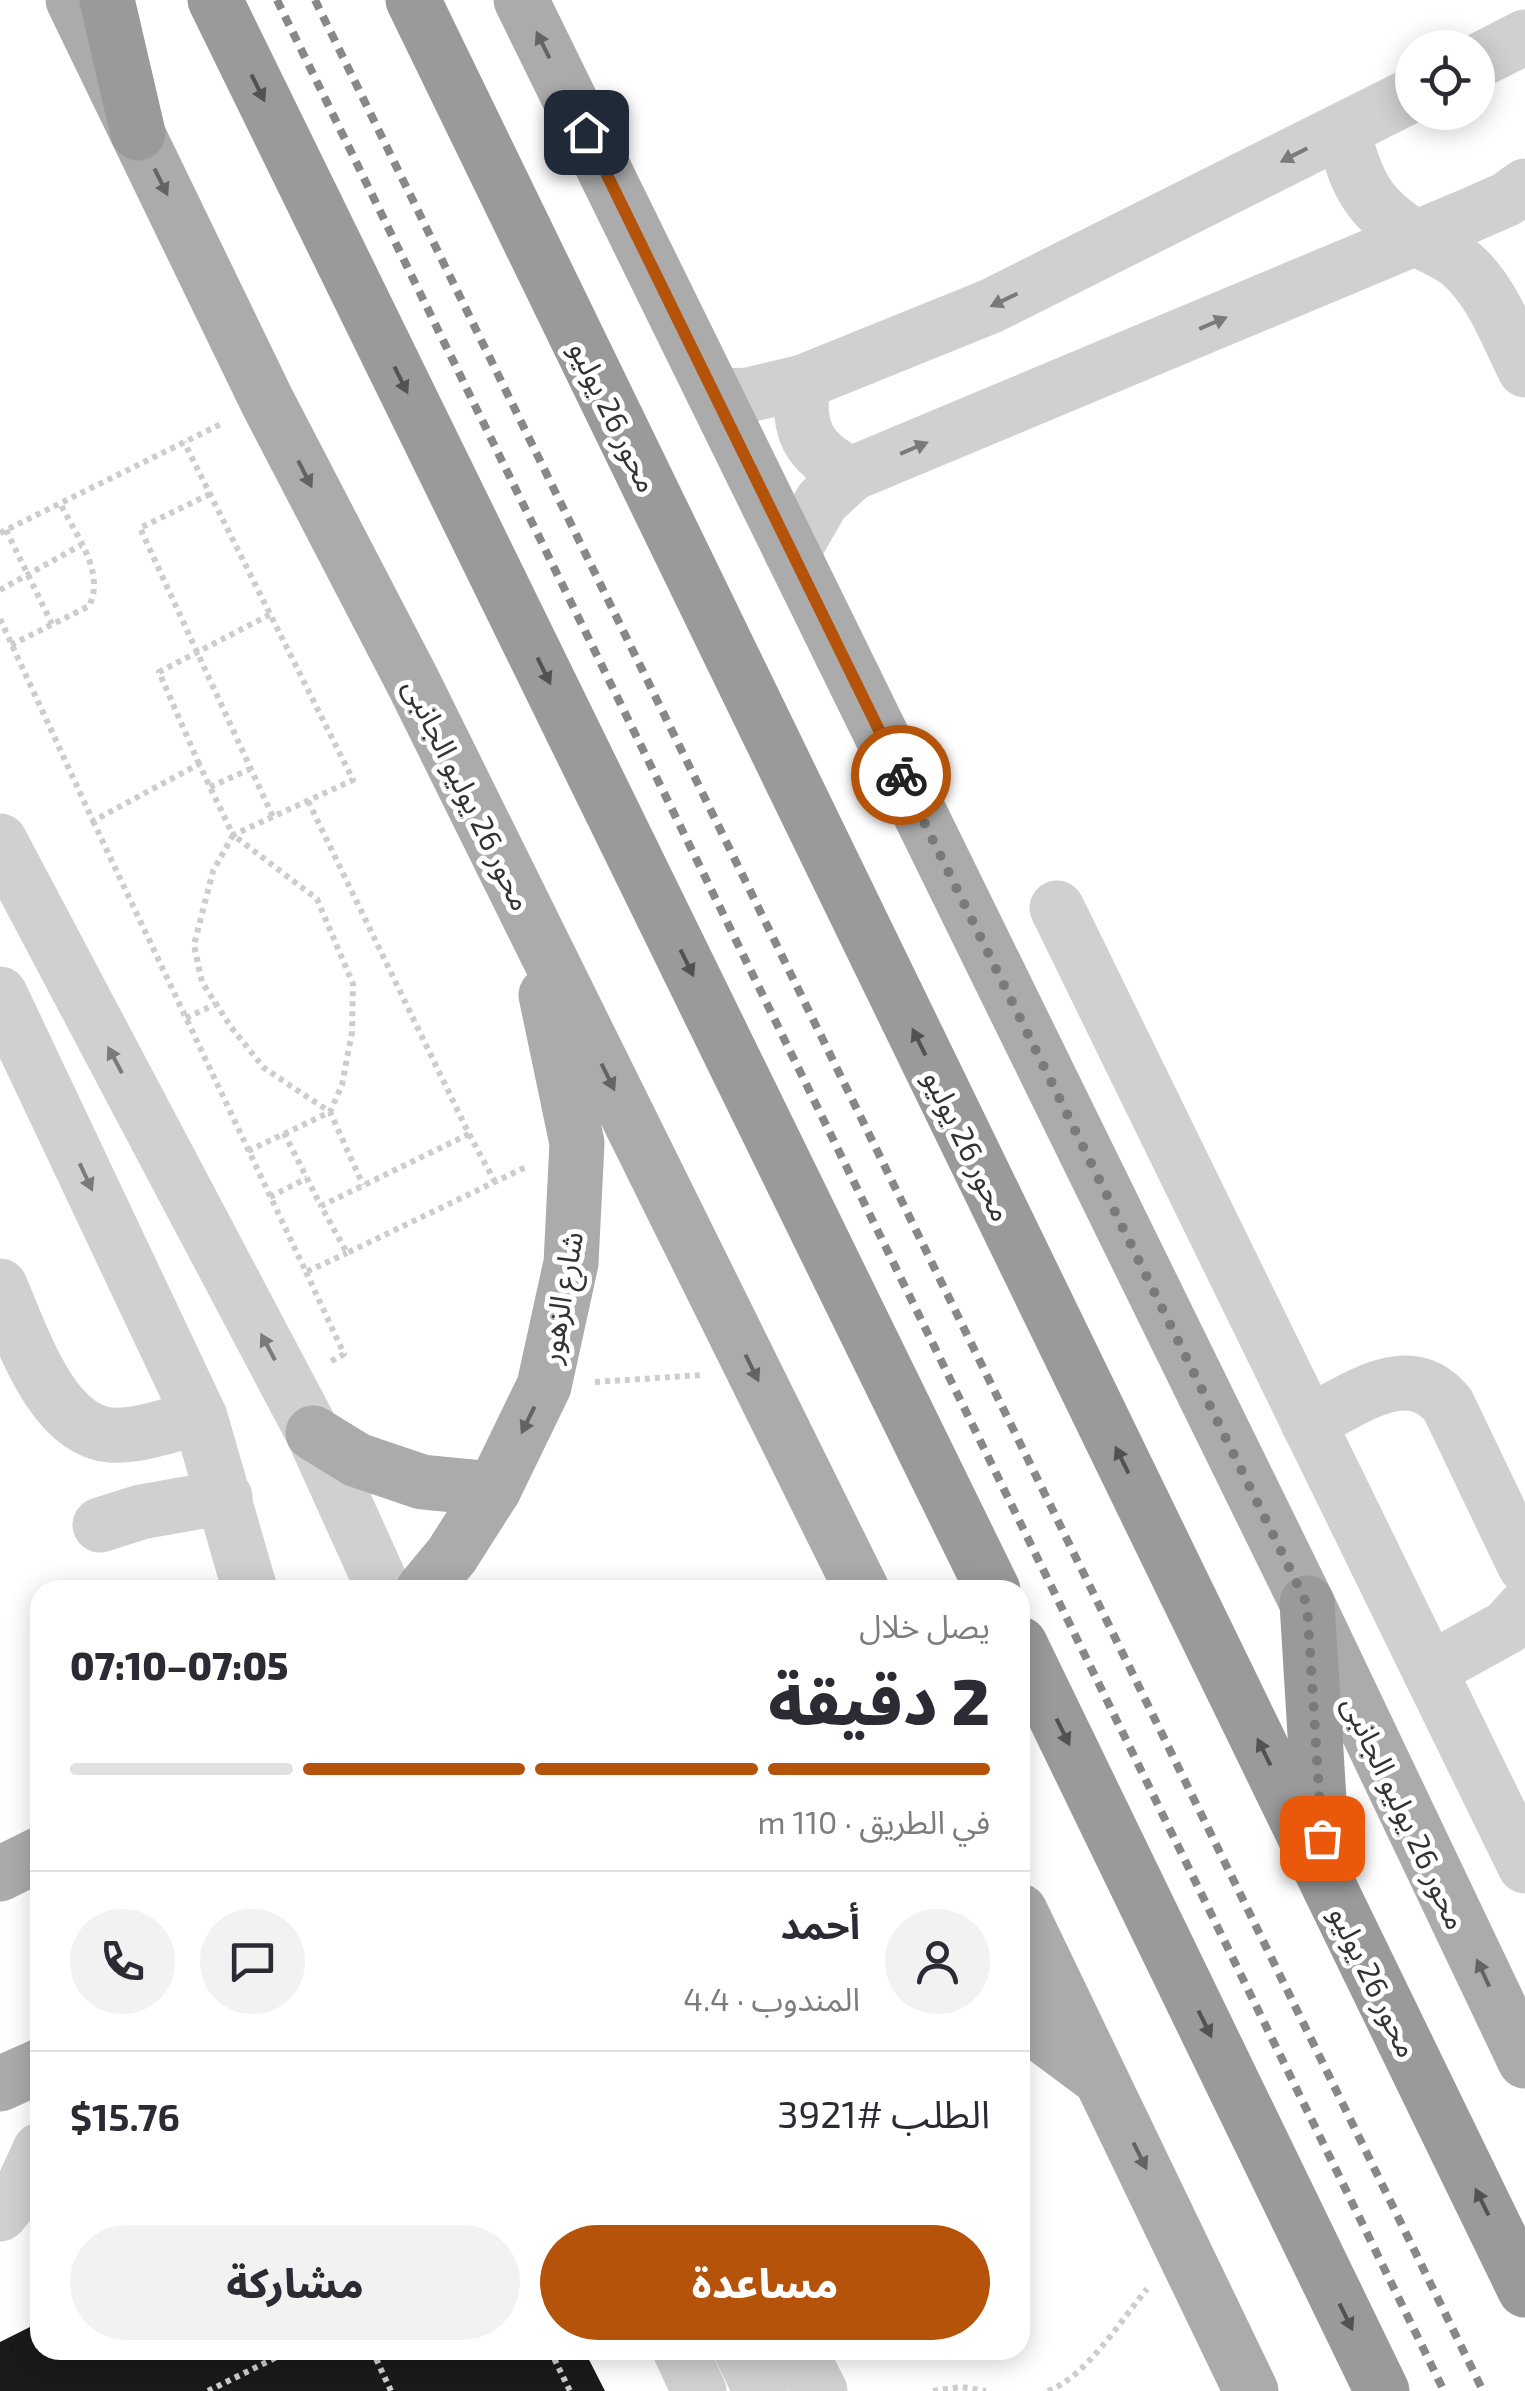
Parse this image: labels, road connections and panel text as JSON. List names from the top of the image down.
{
  "streets": {
    "highway": ["محور 26 يوليو"],
    "main road": ["محور 26 يوليو الجانبى", "شارع الزهور"]
  },
  "crossings": [
    ["محور 26 يوليو الجانبى", "شارع الزهور"]
  ],
  "page": {
    "heading": ["2 دقيقة", "يصل خلال", "07:05–07:10"],
    "panel": [
      "أحمد",
      "المندوب · 4.4",
      "الطلب #3921",
      "$15.76"
    ],
    "bar": "في الطريق · 110 m",
    "buttons": ["مساعدة", "مشاركة"]
  }
}
